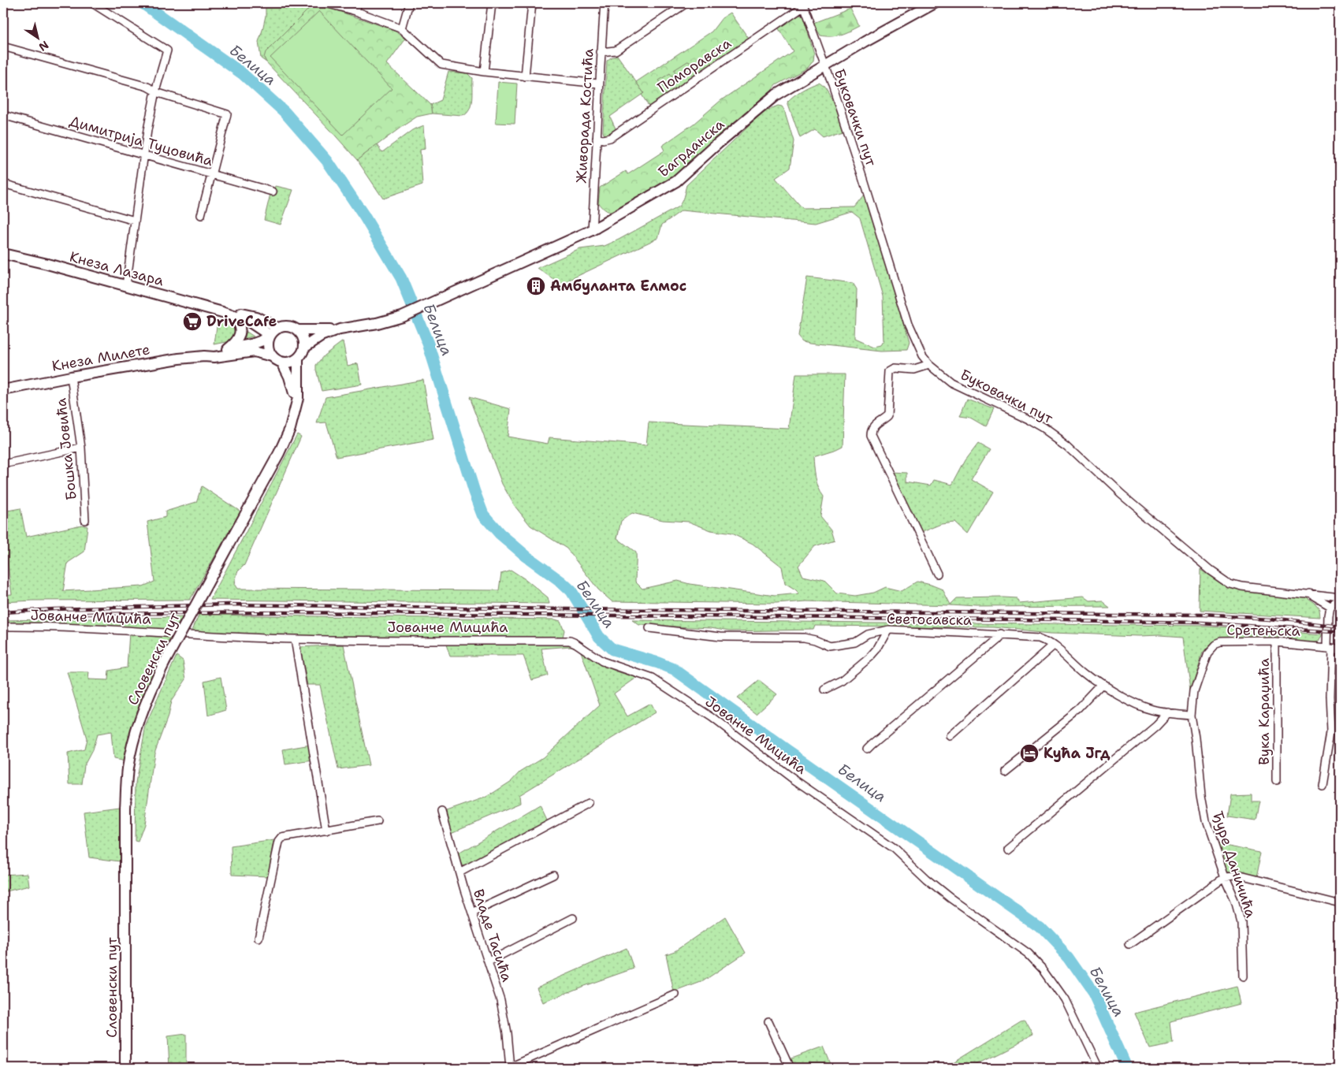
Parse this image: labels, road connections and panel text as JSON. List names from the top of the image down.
{
  "streets": {
    "main road": [
      "Багрданска",
      "Кнеза Лазара",
      "Кнеза Милете",
      "Словенски пут"
    ],
    "street": [
      "Поморавска",
      "Живорада Костића",
      "Буковачки пут",
      "Димитрија Туцовића",
      "Бошка Јовића",
      "Јованче Мицића",
      "Светосавска",
      "Сретењска",
      "Вука Караџића",
      "Ђуре Даничића",
      "Владе Тасића"
    ]
  },
  "crossings": [
    ["Поморавска", "Живорада Костића"],
    ["Поморавска", "Буковачки пут"],
    ["Живорада Костића", "Багрданска"],
    ["Буковачки пут", "Багрданска"],
    ["Кнеза Лазара", "Кнеза Милете"],
    ["Кнеза Лазара", "Словенски пут"],
    ["Кнеза Милете", "Бошка Јовића"],
    ["Кнеза Милете", "Словенски пут"],
    ["Светосавска", "Сретењска"],
    ["Светосавска", "Ђуре Даничића"],
    ["Сретењска", "Вука Караџића"],
    ["Сретењска", "Ђуре Даничића"]
  ],
  "water": ["Белица"],
  "places": {
    "building": ["Амбуланта Елмос"],
    "supermarket": ["DriveCafe"],
    "hotel": ["Кућа Јгд"]
  },
  "north": "bottom right"
}
